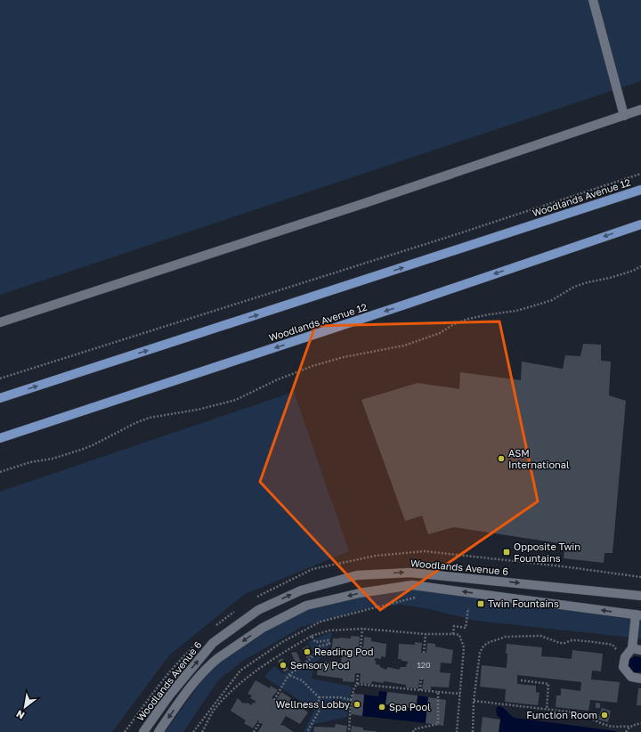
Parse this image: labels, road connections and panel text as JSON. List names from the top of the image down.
{
  "streets": {
    "main road": ["Woodlands Avenue 12"],
    "street": ["Woodlands Avenue 6"]
  },
  "places": {
    "other": [
      "ASM International",
      "Reading Pod",
      "Sensory Pod",
      "Wellness Lobby",
      "Spa Pool",
      "Function Room"
    ],
    "transit": ["Opposite Twin Fountains", "Twin Fountains"]
  },
  "house_numbers": ["120"],
  "north": "bottom left"
}
